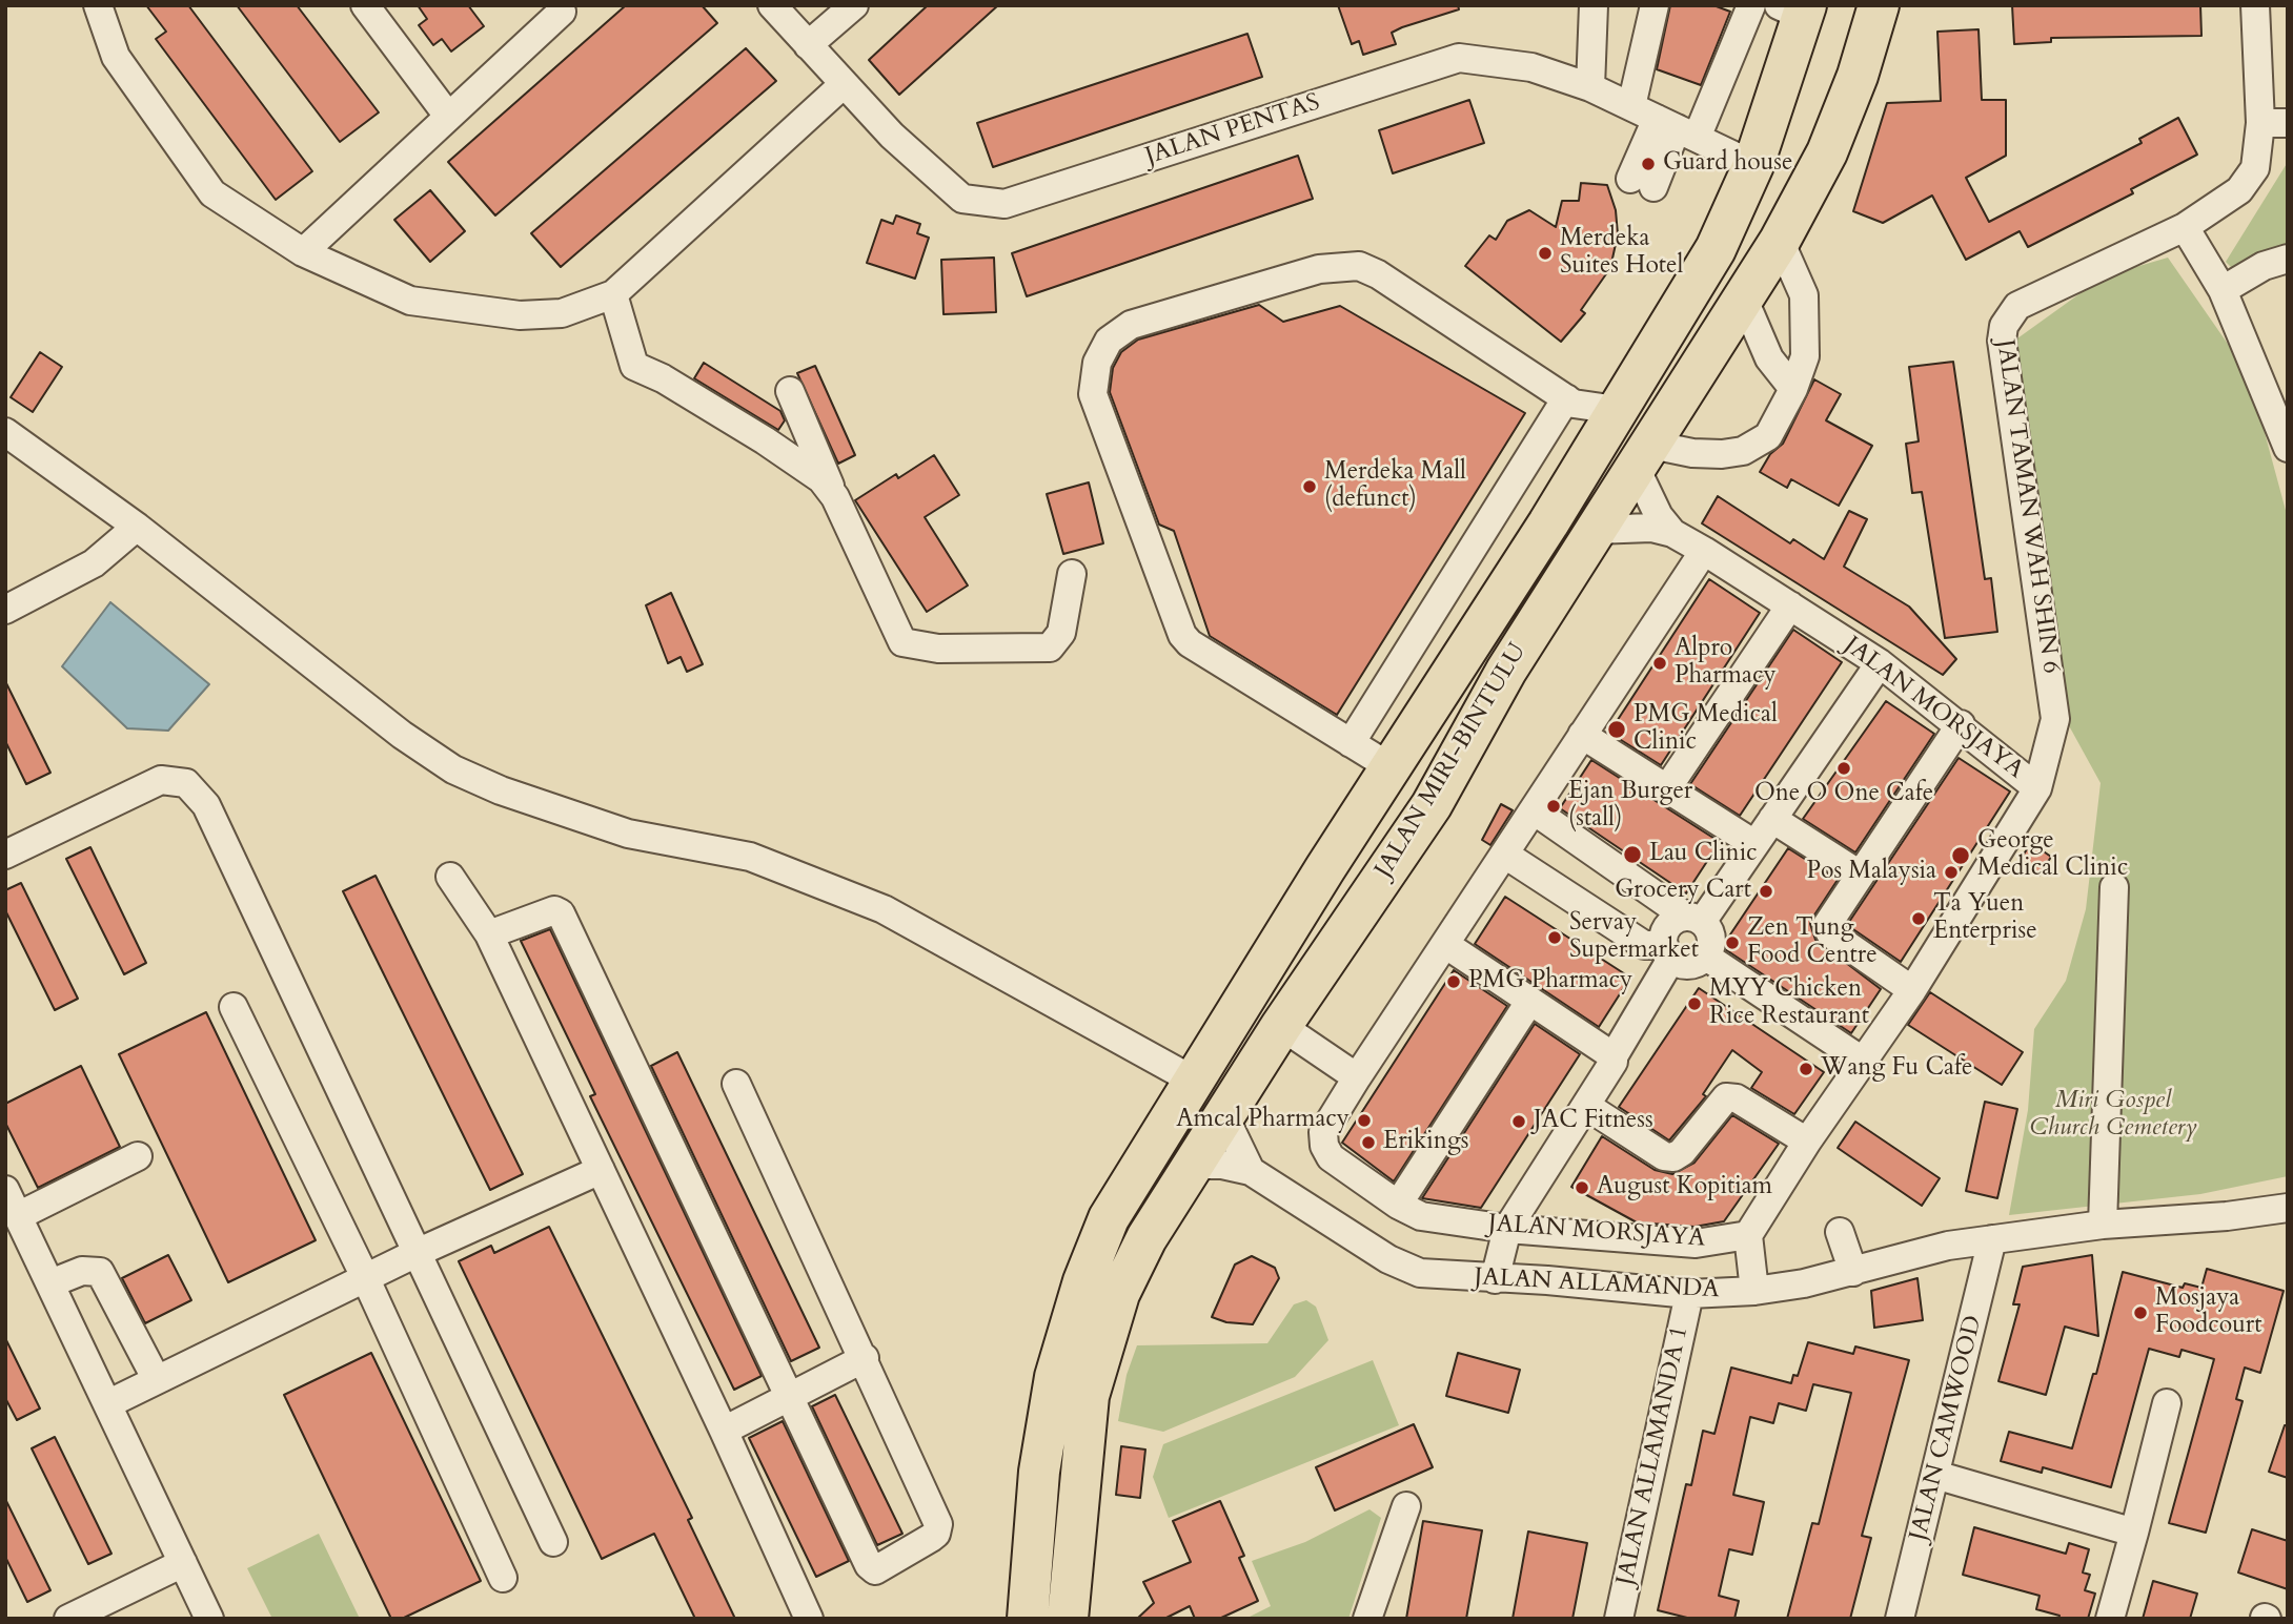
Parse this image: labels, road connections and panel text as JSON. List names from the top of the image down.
{
  "streets": {
    "highway": ["JALAN MIRI-BINTULU"],
    "street": [
      "JALAN PENTAS",
      "JALAN TAMAN WAH SHIN 6",
      "JALAN MORSJAYA",
      "JALAN ALLAMANDA",
      "JALAN CAMWOOD",
      "JALAN ALLAMANDA 1"
    ]
  },
  "crossings": [
    ["JALAN PENTAS", "JALAN MIRI-BINTULU"],
    ["JALAN TAMAN WAH SHIN 6", "JALAN MORSJAYA"],
    ["JALAN MORSJAYA", "JALAN MIRI-BINTULU"],
    ["JALAN MIRI-BINTULU", "JALAN ALLAMANDA"],
    ["JALAN ALLAMANDA", "JALAN CAMWOOD"],
    ["JALAN ALLAMANDA", "JALAN ALLAMANDA 1"]
  ],
  "parks": ["Miri Gospel Church Cemetery"],
  "places": [
    "Guard house",
    "Merdeka Suites Hotel",
    "Merdeka Mall (defunct)",
    "Alpro Pharmacy",
    "PMG Medical Clinic",
    "One O One Cafe",
    "Ejan Burger (stall)",
    "Lau Clinic",
    "George Medical Clinic",
    "Pos Malaysia",
    "Grocery Cart",
    "Ta Yuen Enterprise",
    "Servay Supermarket",
    "Zen Tung Food Centre",
    "PMG Pharmacy",
    "MYY Chicken Rice Restaurant",
    "Wang Fu Cafe",
    "Amcal Pharmacy",
    "JAC Fitness",
    "Erikings",
    "August Kopitiam",
    "Mosjaya Foodcourt"
  ]
}
